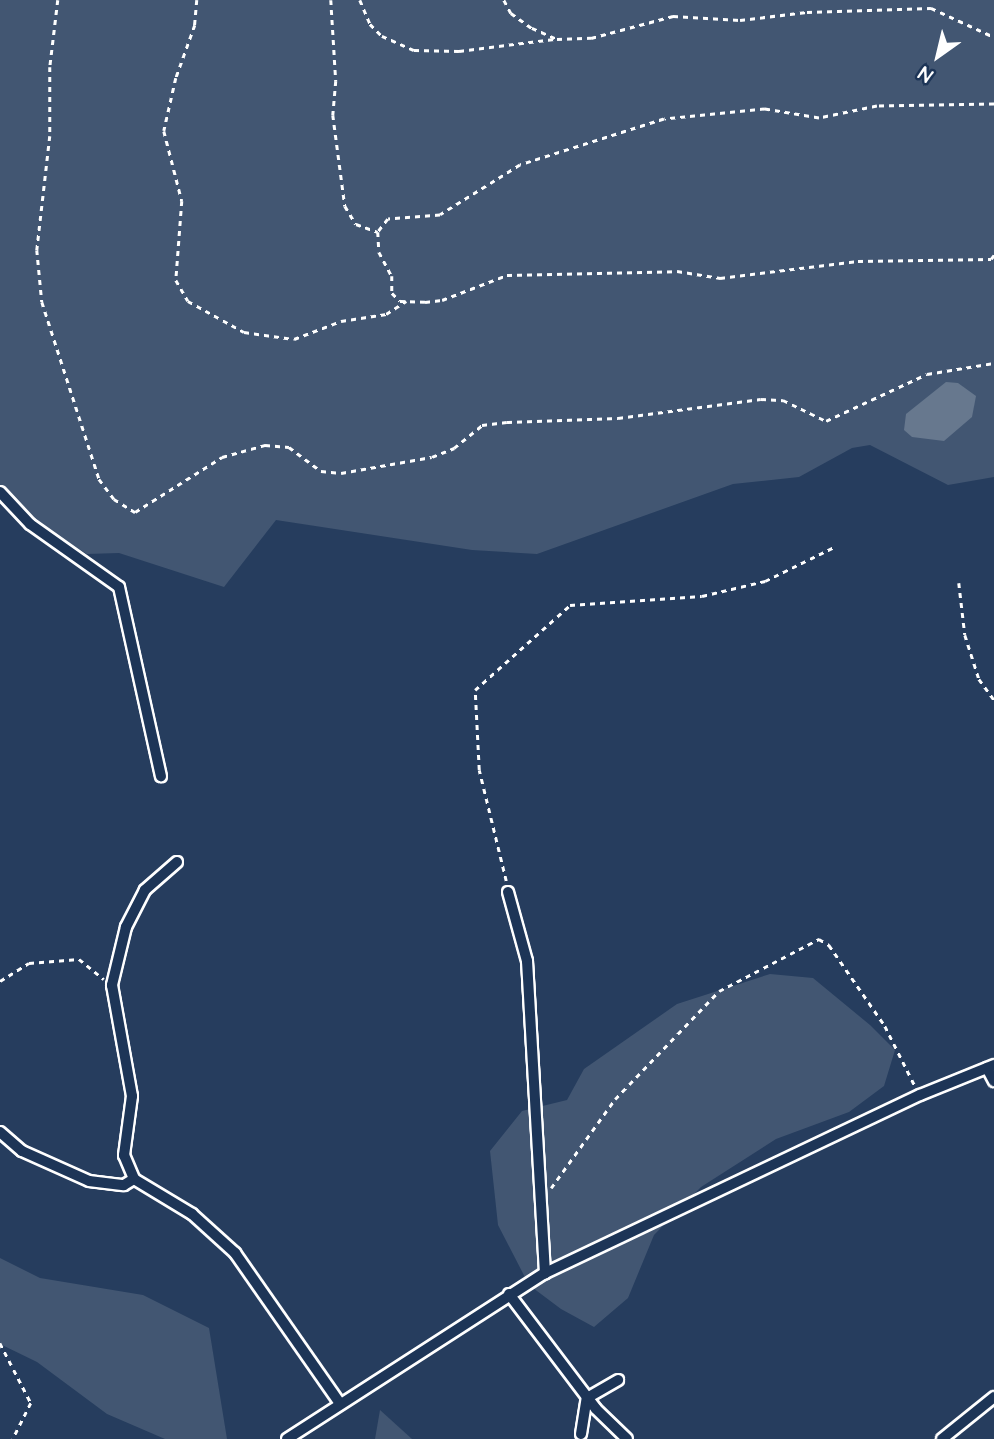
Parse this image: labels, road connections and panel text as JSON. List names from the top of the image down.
{
  "north": "bottom left"
}
